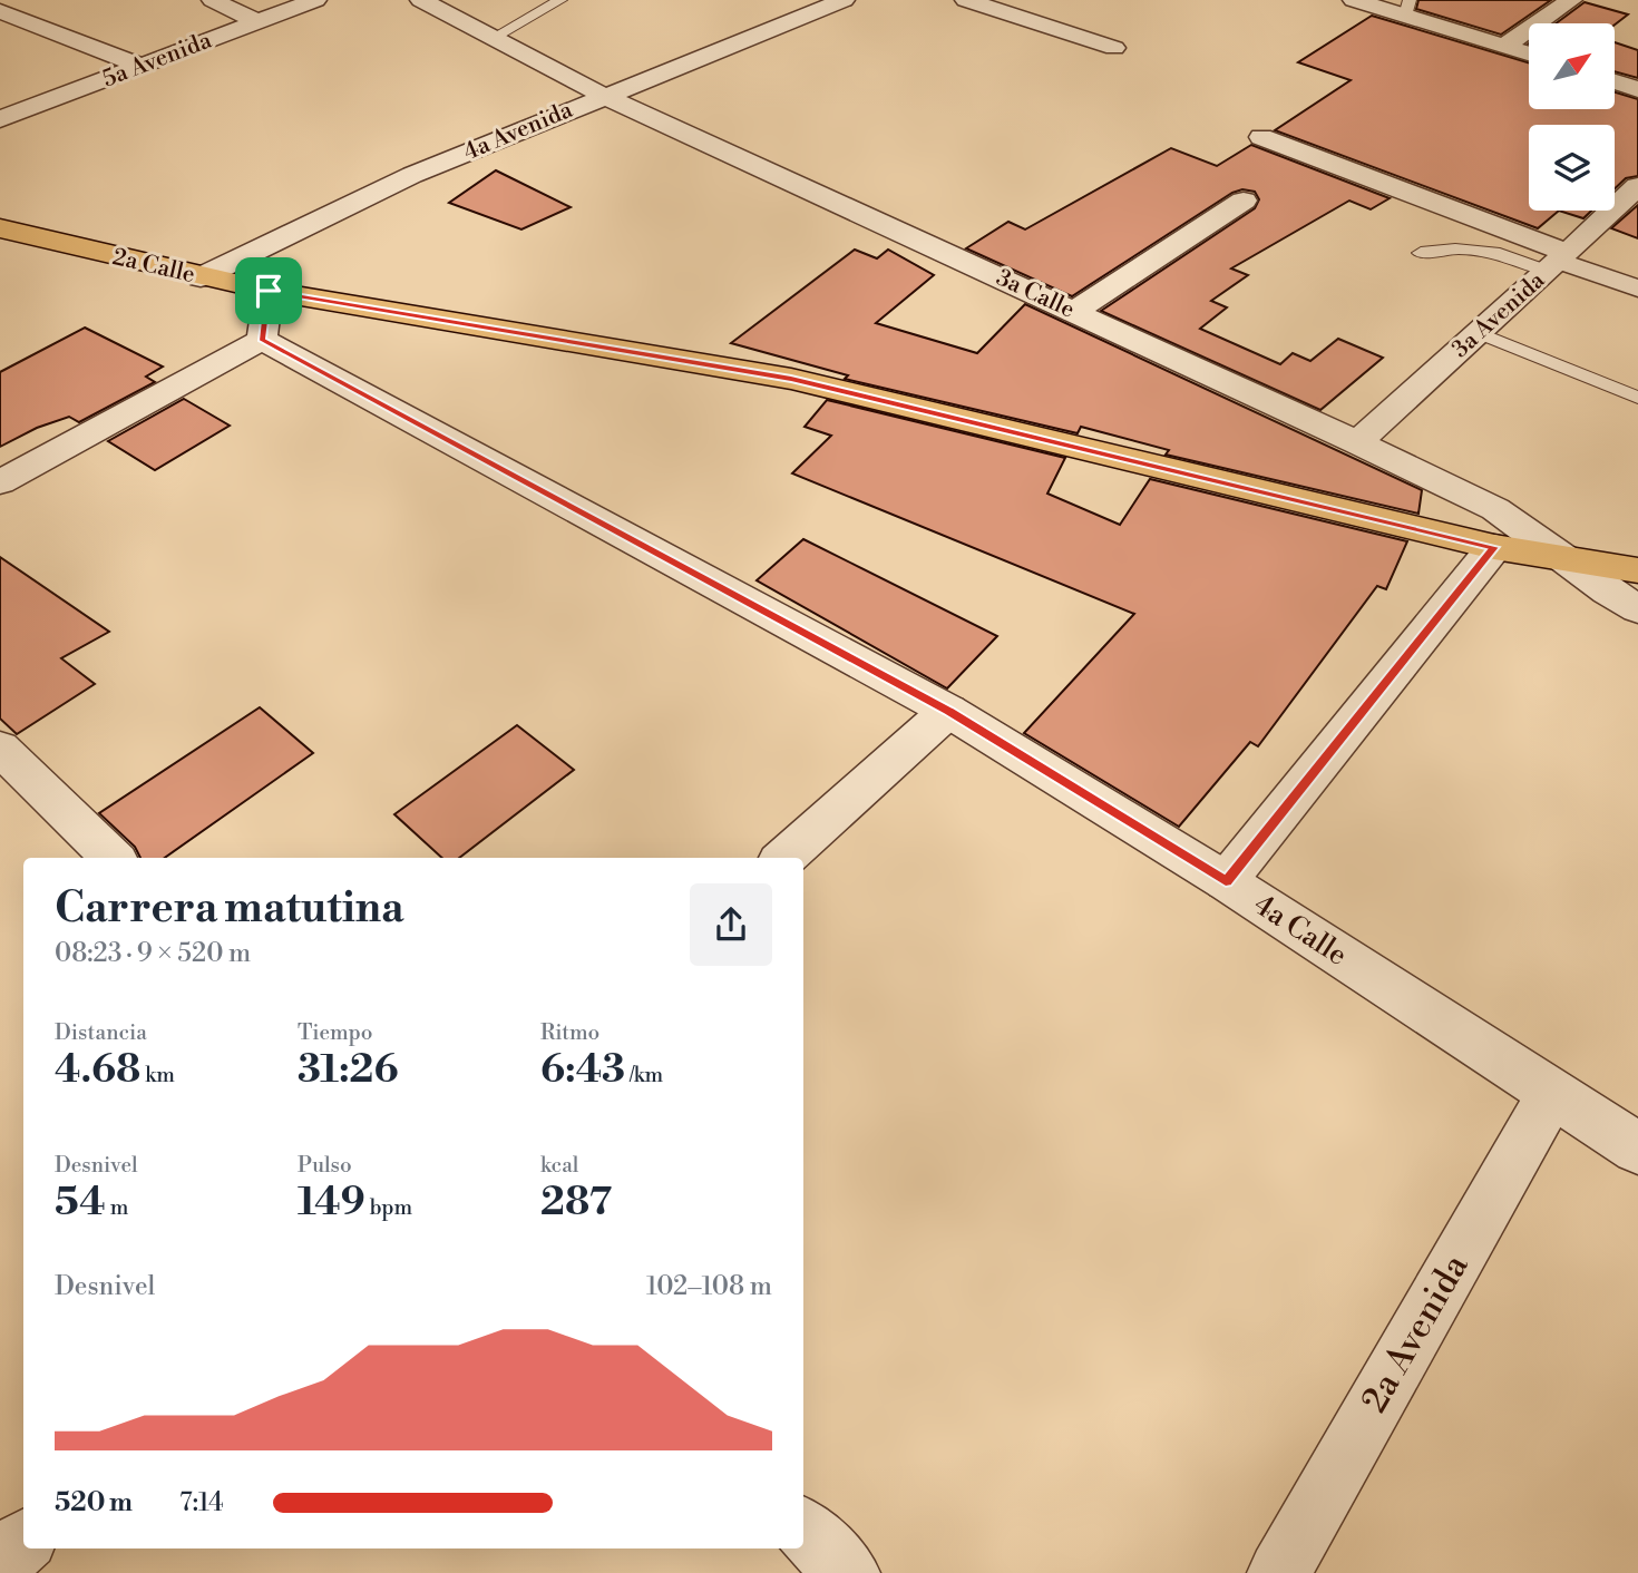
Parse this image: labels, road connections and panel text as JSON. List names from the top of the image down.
{
  "streets": {
    "main road": ["2a Calle"],
    "street": [
      "5a Avenida",
      "4a Avenida",
      "3a Calle",
      "3a Avenida",
      "4a Calle",
      "2a Avenida"
    ]
  },
  "crossings": [
    ["4a Avenida", "2a Calle"],
    ["4a Avenida", "3a Calle"],
    ["2a Calle", "3a Calle"],
    ["3a Calle", "3a Avenida"],
    ["4a Calle", "2a Avenida"]
  ],
  "north": "top right",
  "page": {
    "heading": ["Carrera matutina", "08:23 · 9 × 520 m"],
    "stats": [
      ["Distancia", "4.68 km"],
      ["Tiempo", "31:26"],
      ["Ritmo", "6:43 /km"],
      ["Desnivel", "54 m"],
      ["Pulso", "149 bpm"],
      ["kcal", "287"]
    ],
    "chart": ["Desnivel", "102–108 m"],
    "list": [
      {
        "name": "520 m",
        "note": "7:14"
      }
    ]
  }
}
